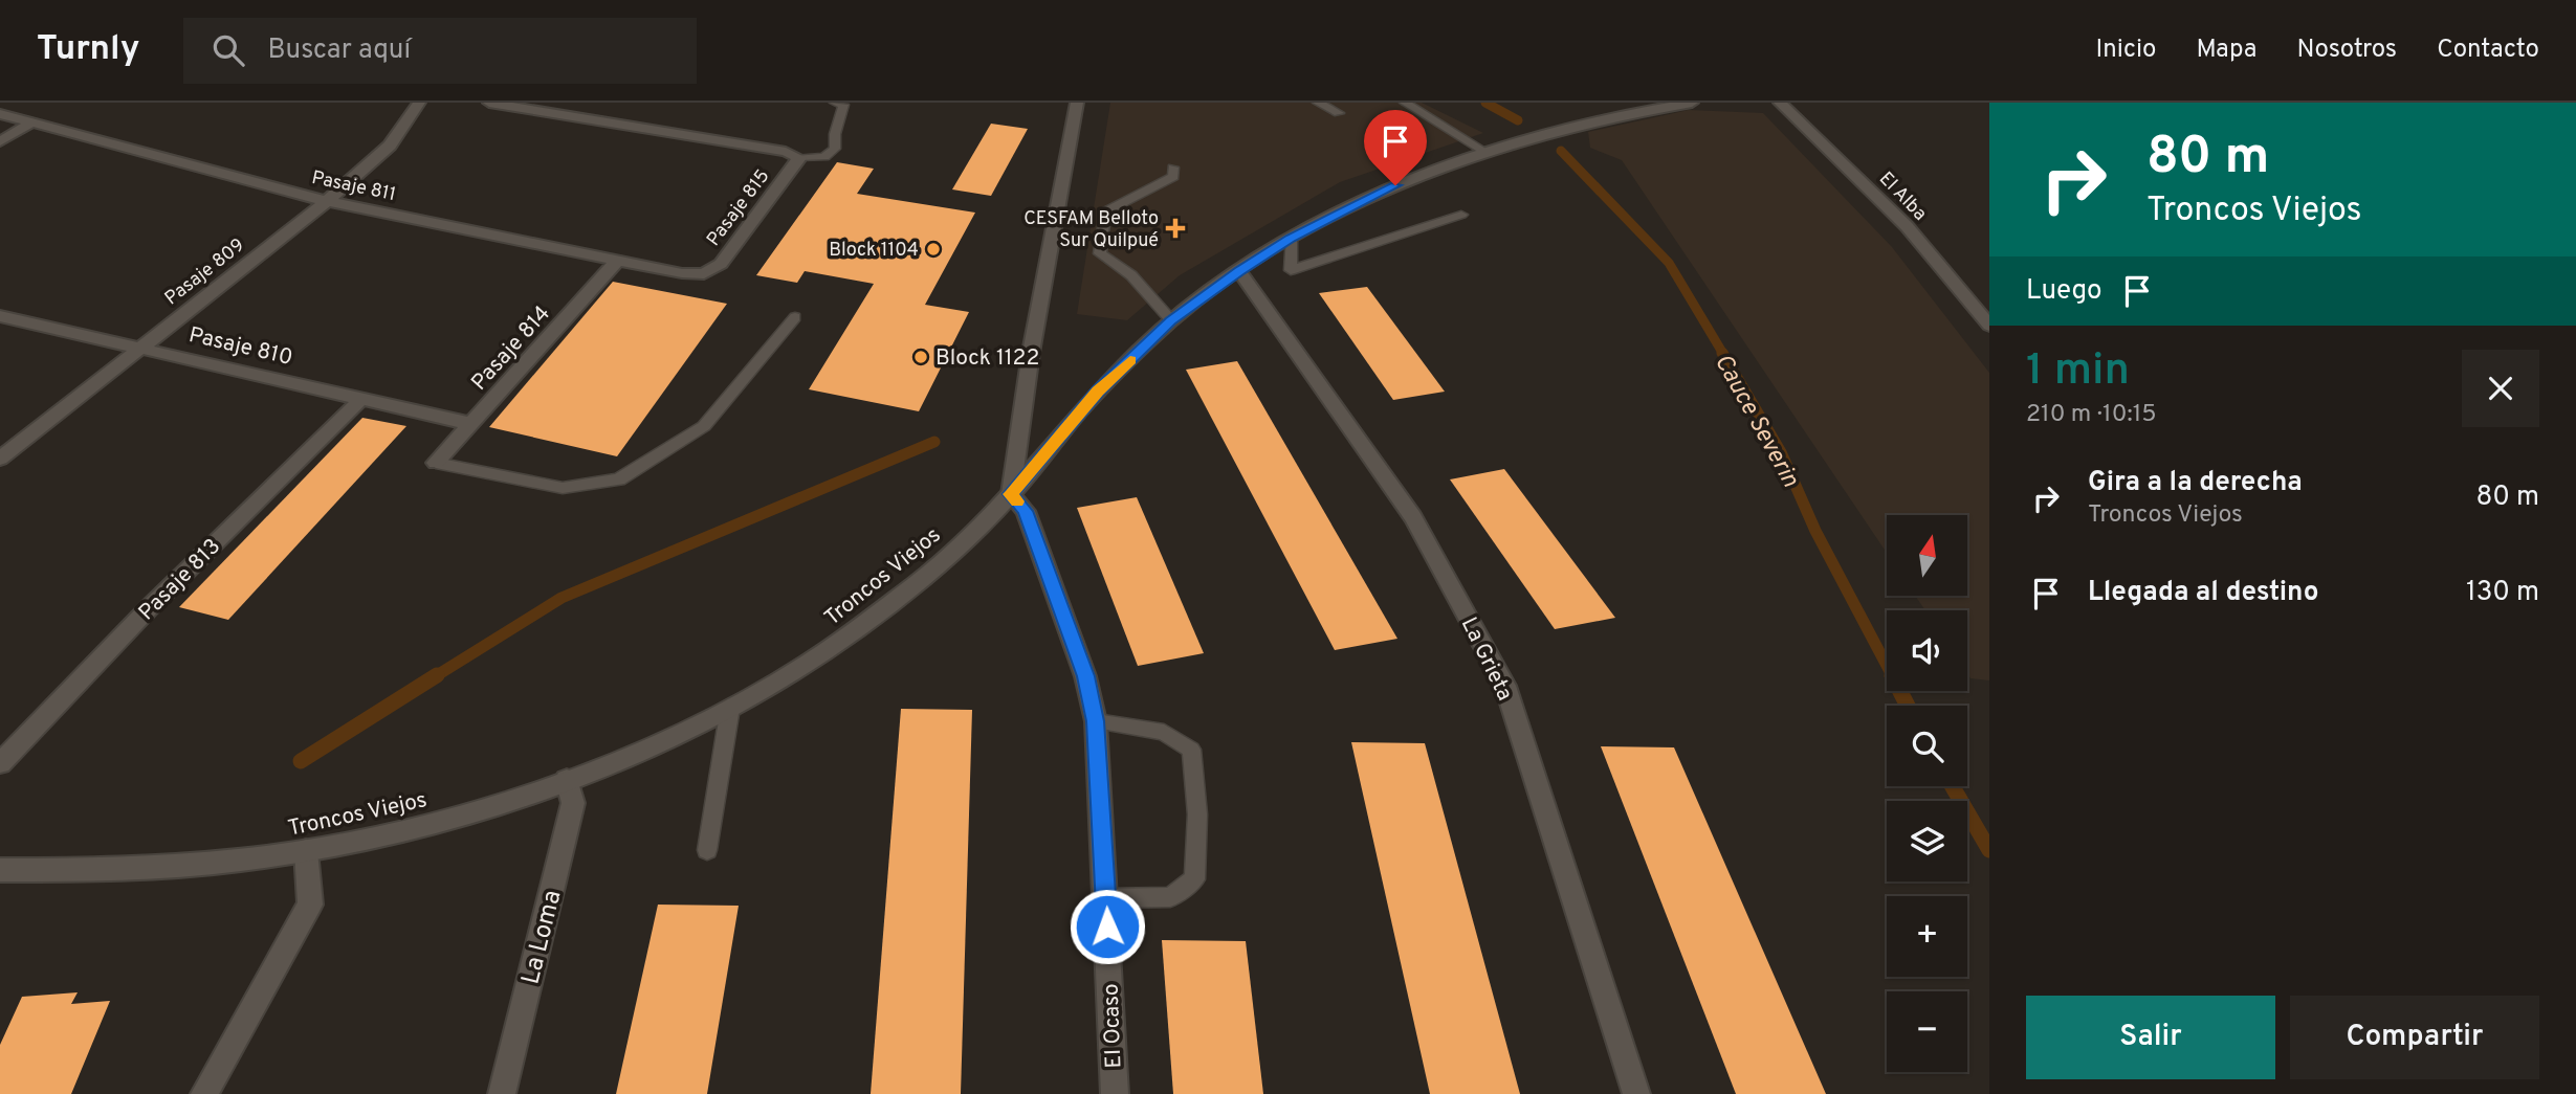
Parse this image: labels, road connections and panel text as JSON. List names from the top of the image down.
{
  "streets": {
    "street": [
      "Pasaje 811",
      "El Alba",
      "Pasaje 815",
      "Pasaje 809",
      "Pasaje 810",
      "Pasaje 814",
      "Troncos Viejos",
      "Pasaje 813",
      "La Grieta",
      "La Loma",
      "El Ocaso"
    ]
  },
  "crossings": [
    ["Pasaje 811", "Pasaje 815"],
    ["Pasaje 811", "Pasaje 809"],
    ["Pasaje 811", "Pasaje 814"],
    ["Pasaje 809", "Pasaje 810"],
    ["Pasaje 810", "Pasaje 814"],
    ["Pasaje 810", "Pasaje 813"],
    ["Troncos Viejos", "La Grieta"],
    ["Troncos Viejos", "La Loma"],
    ["Troncos Viejos", "El Ocaso"]
  ],
  "water": ["Cauce Severin"],
  "places": {
    "health": ["CESFAM Belloto Sur Quilpué"],
    "other": ["Block 1104", "Block 1122"]
  },
  "north": "top",
  "page": {
    "header": "Turnly",
    "search": "Buscar aquí",
    "nav": [
      "Inicio",
      "Mapa",
      "Nosotros",
      "Contacto"
    ],
    "turn": ["80 m", "Troncos Viejos"],
    "then": "Luego",
    "heading": ["1 min", "210 m · 10:15"],
    "list": [
      {
        "name": "Gira a la derecha",
        "note": "Troncos Viejos",
        "value": "80 m"
      },
      {
        "name": "Llegada al destino",
        "value": "130 m"
      }
    ],
    "map_buttons": ["+", "−"],
    "buttons": ["Salir", "Compartir"]
  }
}
